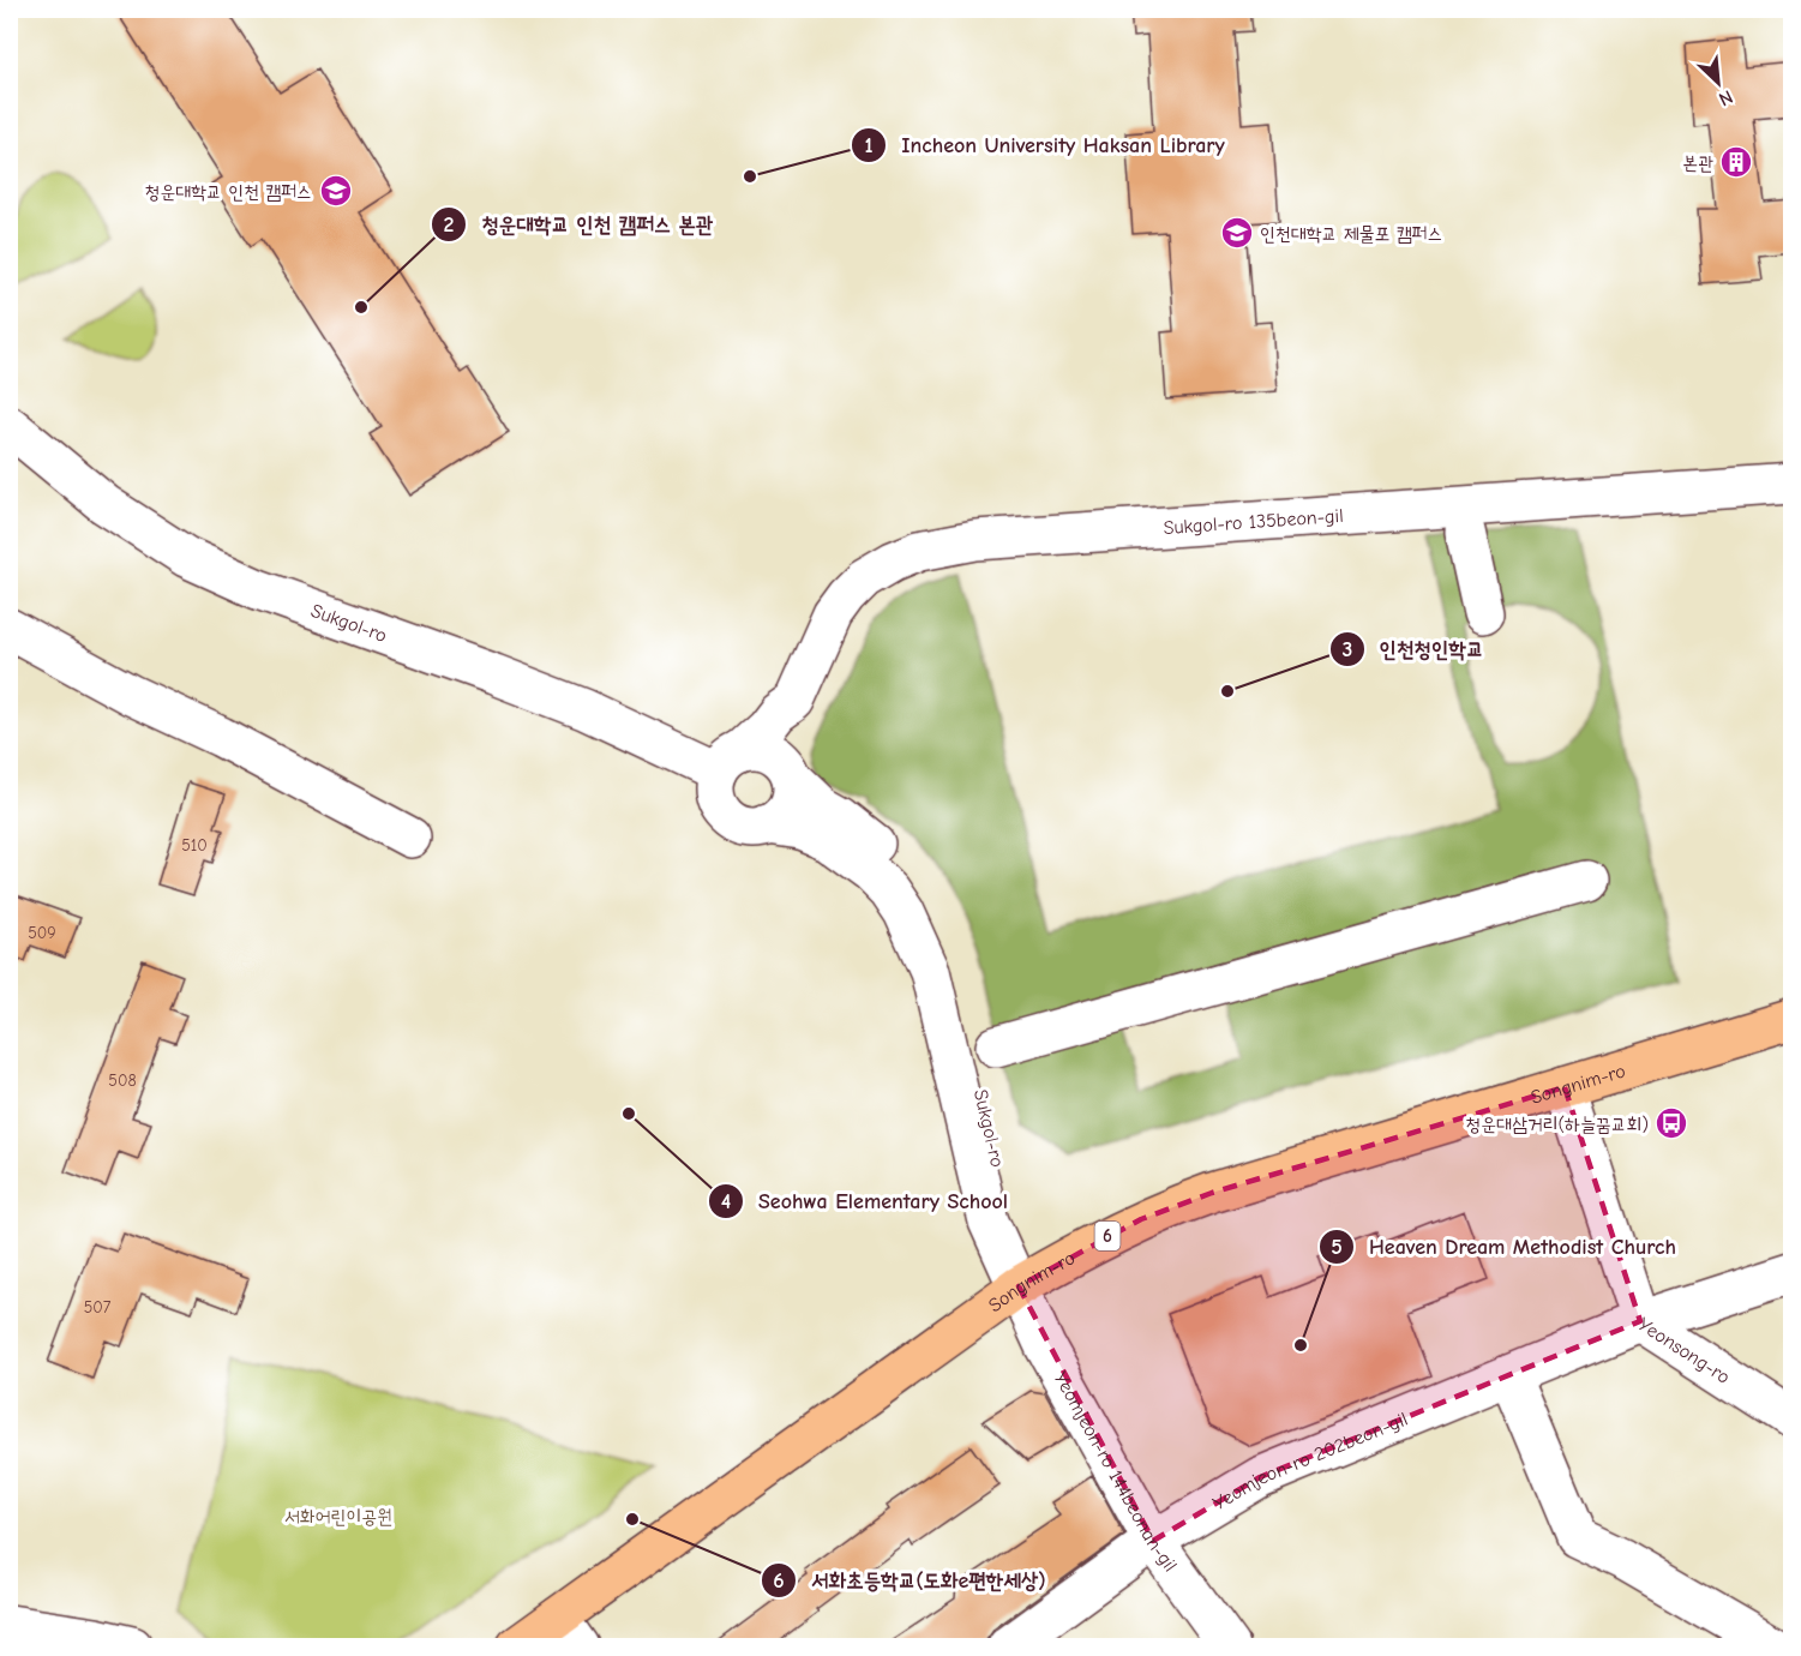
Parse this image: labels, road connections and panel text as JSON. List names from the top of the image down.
{
  "streets": {
    "main road": ["Songnim-ro", "6"],
    "street": [
      "Sukgol-ro 135beon-gil",
      "Sukgol-ro",
      "Yeonsong-ro",
      "Yeomjeon-ro 202beon-gil",
      "Yeomjeon-ro 144beonan-gil"
    ]
  },
  "crossings": [
    ["Sukgol-ro 135beon-gil", "Sukgol-ro"],
    ["Sukgol-ro", "Songnim-ro"],
    ["Sukgol-ro", "Yeomjeon-ro 144beonan-gil"],
    ["Songnim-ro", "Yeonsong-ro"],
    ["Songnim-ro", "Yeomjeon-ro 144beonan-gil"],
    ["Yeonsong-ro", "Yeomjeon-ro 202beon-gil"],
    ["Yeomjeon-ro 202beon-gil", "Yeomjeon-ro 144beonan-gil"]
  ],
  "parks": ["서화어린이공원"],
  "places": {
    "building": ["본관"],
    "other": [
      "Incheon University Haksan Library",
      "청운대학교 인천 캠퍼스 본관",
      "인천청인학교",
      "Seohwa Elementary School",
      "Heaven Dream Methodist Church",
      "서화초등학교(도화e편한세상)"
    ],
    "school or university": ["청운대학교 인천 캠퍼스", "인천대학교 제물포 캠퍼스"],
    "bus stop": ["청운대삼거리(하늘꿈교회)"]
  },
  "house_numbers": [
    "510",
    "509",
    "508",
    "507"
  ],
  "north": "bottom right"
}
